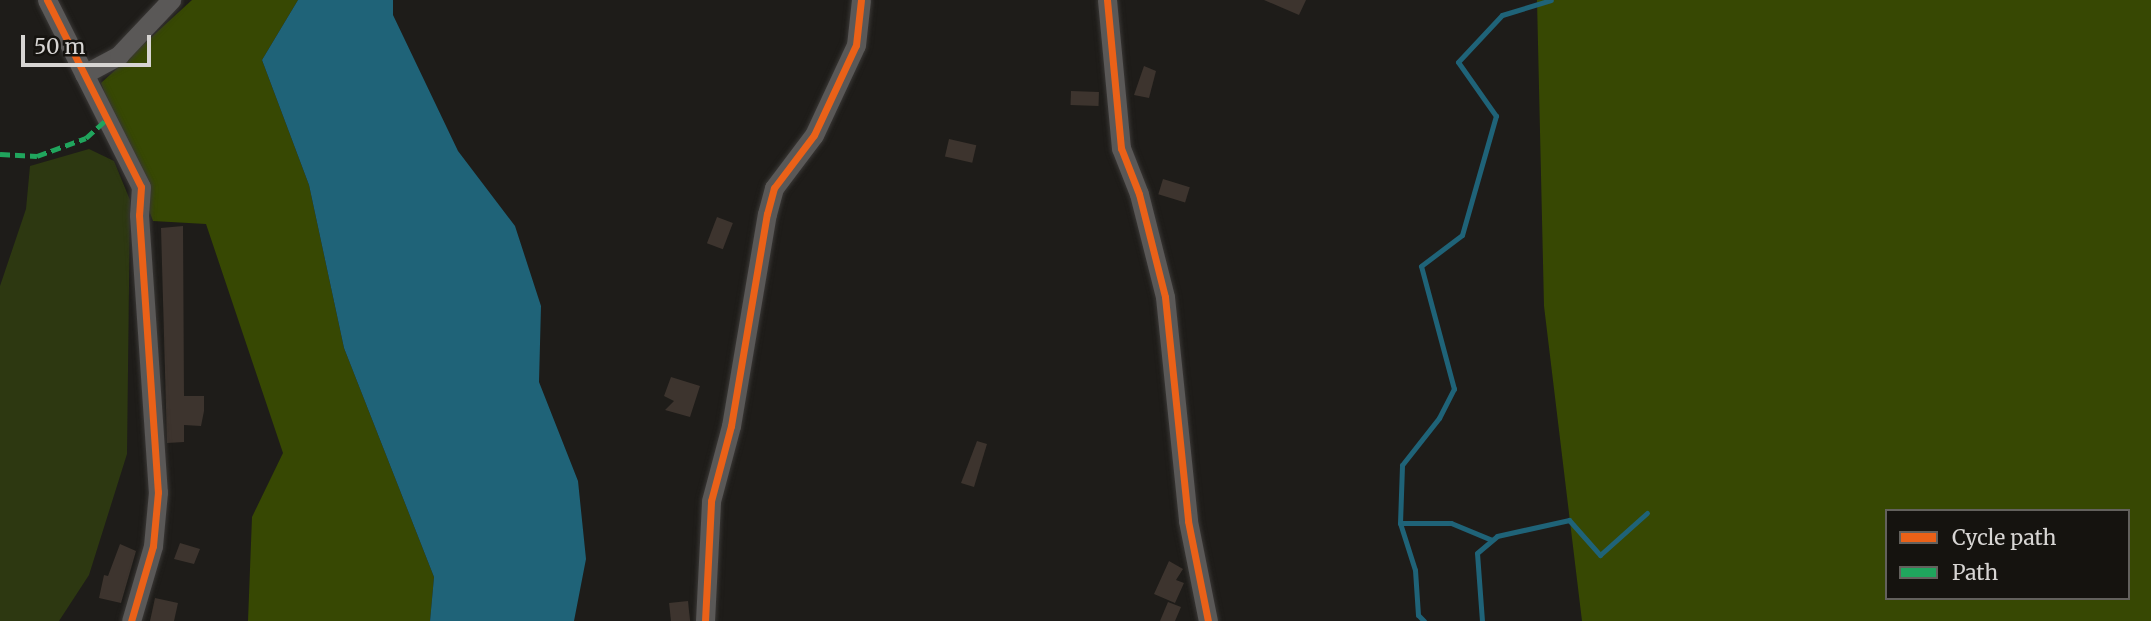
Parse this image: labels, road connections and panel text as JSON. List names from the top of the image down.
{
  "legend": ["Cycle path", "Path"],
  "scale_bar": "50 m"
}
